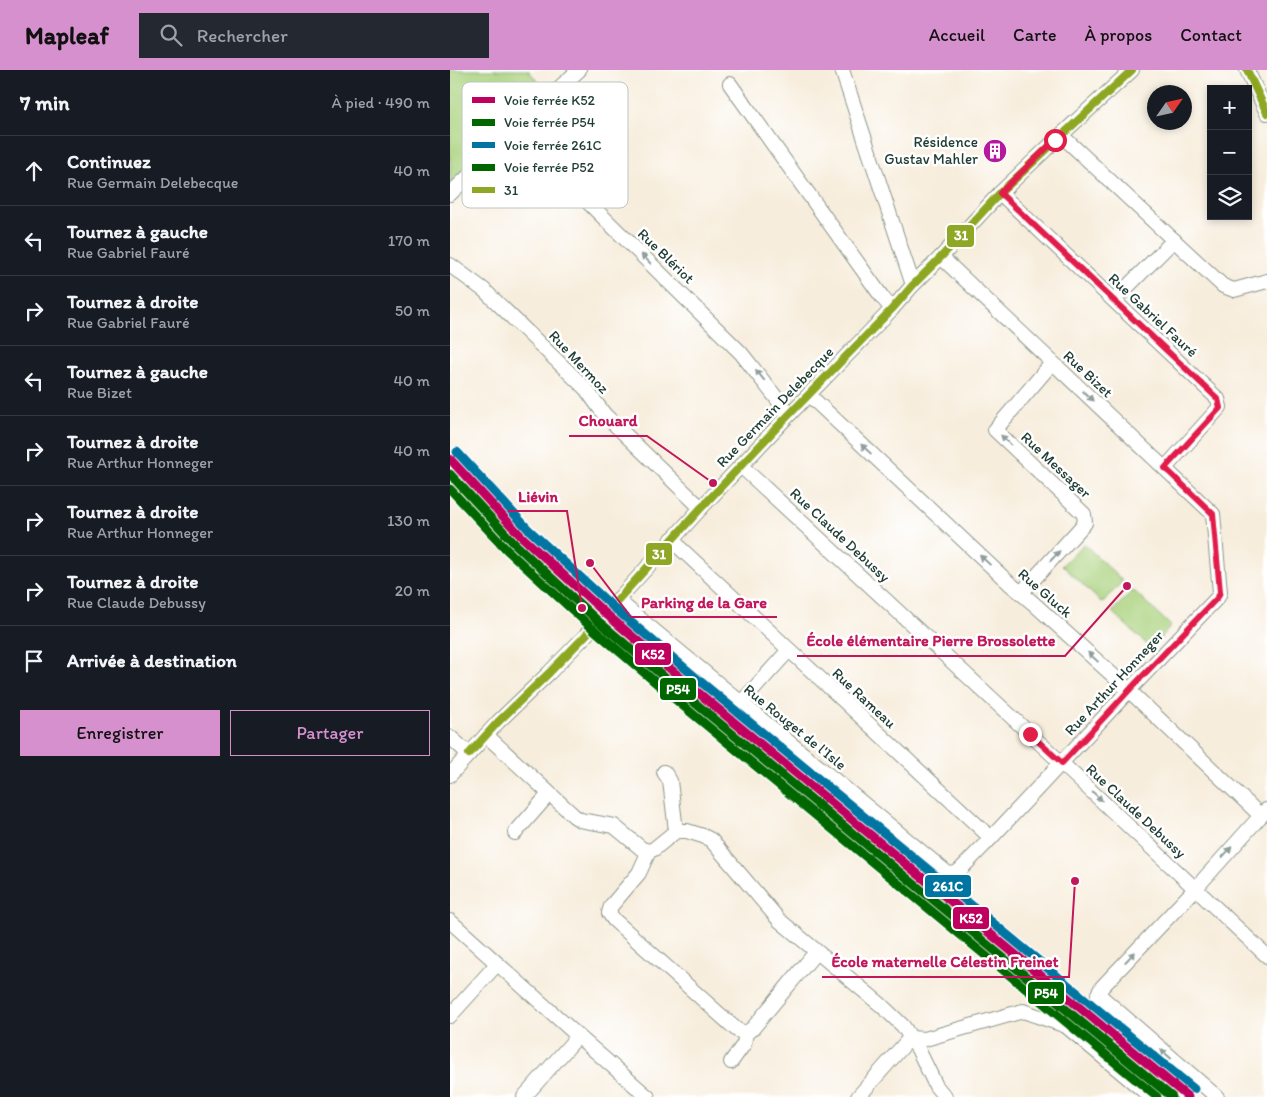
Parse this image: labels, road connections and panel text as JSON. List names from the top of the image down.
{
  "streets": {
    "street": [
      "Rue Blériot",
      "Rue Gabriel Fauré",
      "Rue Mermoz",
      "Rue Bizet",
      "Rue Germain Delebecque",
      "Rue Messager",
      "Rue Claude Debussy",
      "Rue Gluck",
      "Rue Arthur Honneger",
      "Rue Rameau",
      "Rue Rouget de l'Isle"
    ]
  },
  "crossings": [
    ["Rue Blériot", "Rue Germain Delebecque"],
    ["Rue Gabriel Fauré", "Rue Bizet"],
    ["Rue Gabriel Fauré", "Rue Germain Delebecque"],
    ["Rue Mermoz", "Rue Germain Delebecque"],
    ["Rue Bizet", "Rue Germain Delebecque"],
    ["Rue Bizet", "Rue Messager"],
    ["Rue Bizet", "Rue Arthur Honneger"],
    ["Rue Germain Delebecque", "Rue Claude Debussy"],
    ["Rue Germain Delebecque", "Rue Gluck"],
    ["Rue Germain Delebecque", "Rue Rameau"],
    ["Rue Germain Delebecque", "Rue Rouget de l'Isle"],
    ["Rue Messager", "Rue Gluck"],
    ["Rue Claude Debussy", "Rue Arthur Honneger"],
    ["Rue Gluck", "Rue Arthur Honneger"],
    ["Rue Arthur Honneger", "Rue Rameau"],
    ["Rue Arthur Honneger", "Rue Rouget de l'Isle"]
  ],
  "one_way": ["Rue Blériot", "Rue Bizet", "Rue Gluck"],
  "places": {
    "building": ["Résidence Gustav Mahler"],
    "other": [
      "Chouard",
      "Parking de la Gare",
      "École élémentaire Pierre Brossolette",
      "Liévin",
      "École maternelle Célestin Freinet"
    ]
  },
  "lines": [
    "transit line 31",
    "rail line 261C",
    "rail line K52",
    "rail line P54",
    "rail line P52"
  ],
  "legend": [
    "Voie ferrée K52",
    "Voie ferrée P54",
    "Voie ferrée 261C",
    "Voie ferrée P52",
    "31"
  ],
  "north": "top right",
  "page": {
    "header": "Mapleaf",
    "search": "Rechercher",
    "nav": [
      "Accueil",
      "Carte",
      "À propos",
      "Contact"
    ],
    "heading": ["7 min", "À pied · 490 m"],
    "map_buttons": ["+", "−"],
    "list": [
      ["Continuez", "Rue Germain Delebecque", "40 m"],
      ["Tournez à gauche", "Rue Gabriel Fauré", "170 m"],
      ["Tournez à droite", "Rue Gabriel Fauré", "50 m"],
      ["Tournez à gauche", "Rue Bizet", "40 m"],
      ["Tournez à droite", "Rue Arthur Honneger", "40 m"],
      ["Tournez à droite", "Rue Arthur Honneger", "130 m"],
      ["Tournez à droite", "Rue Claude Debussy", "20 m"],
      "Arrivée à destination"
    ],
    "buttons": ["Enregistrer", "Partager"]
  }
}
